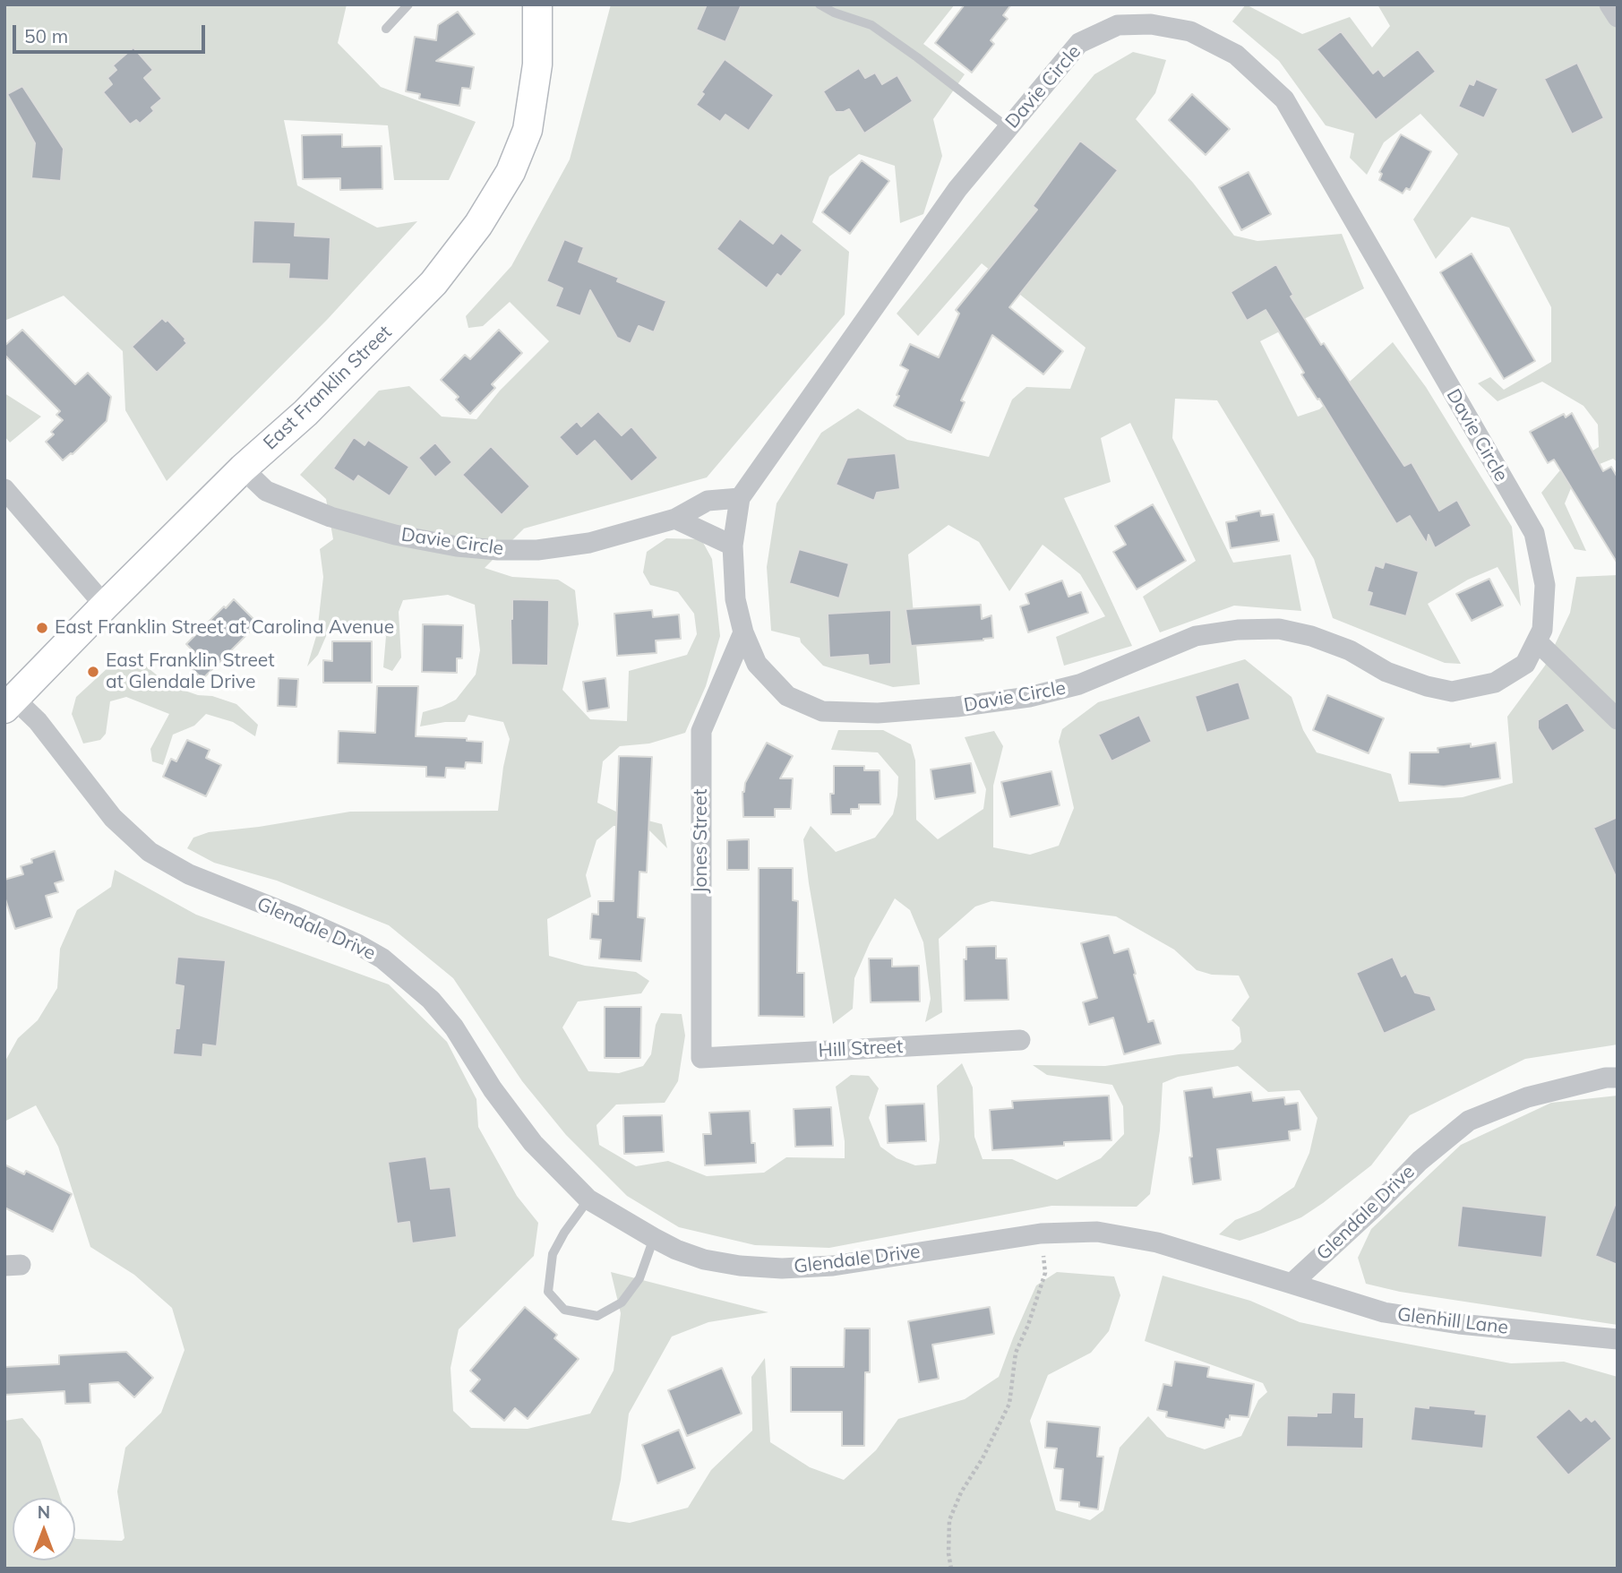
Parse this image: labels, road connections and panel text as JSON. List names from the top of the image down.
{
  "streets": {
    "main road": ["East Franklin Street"],
    "street": [
      "Davie Circle",
      "Jones Street",
      "Glendale Drive",
      "Hill Street",
      "Glenhill Lane"
    ]
  },
  "crossings": [
    ["Davie Circle", "East Franklin Street"],
    ["Davie Circle", "Jones Street"],
    ["East Franklin Street", "Glendale Drive"],
    ["Jones Street", "Hill Street"],
    ["Glendale Drive", "Glenhill Lane"]
  ],
  "places": ["East Franklin Street at Carolina Avenue", "East Franklin Street at Glendale Drive"],
  "scale_bar": "50 m",
  "north": "top"
}
